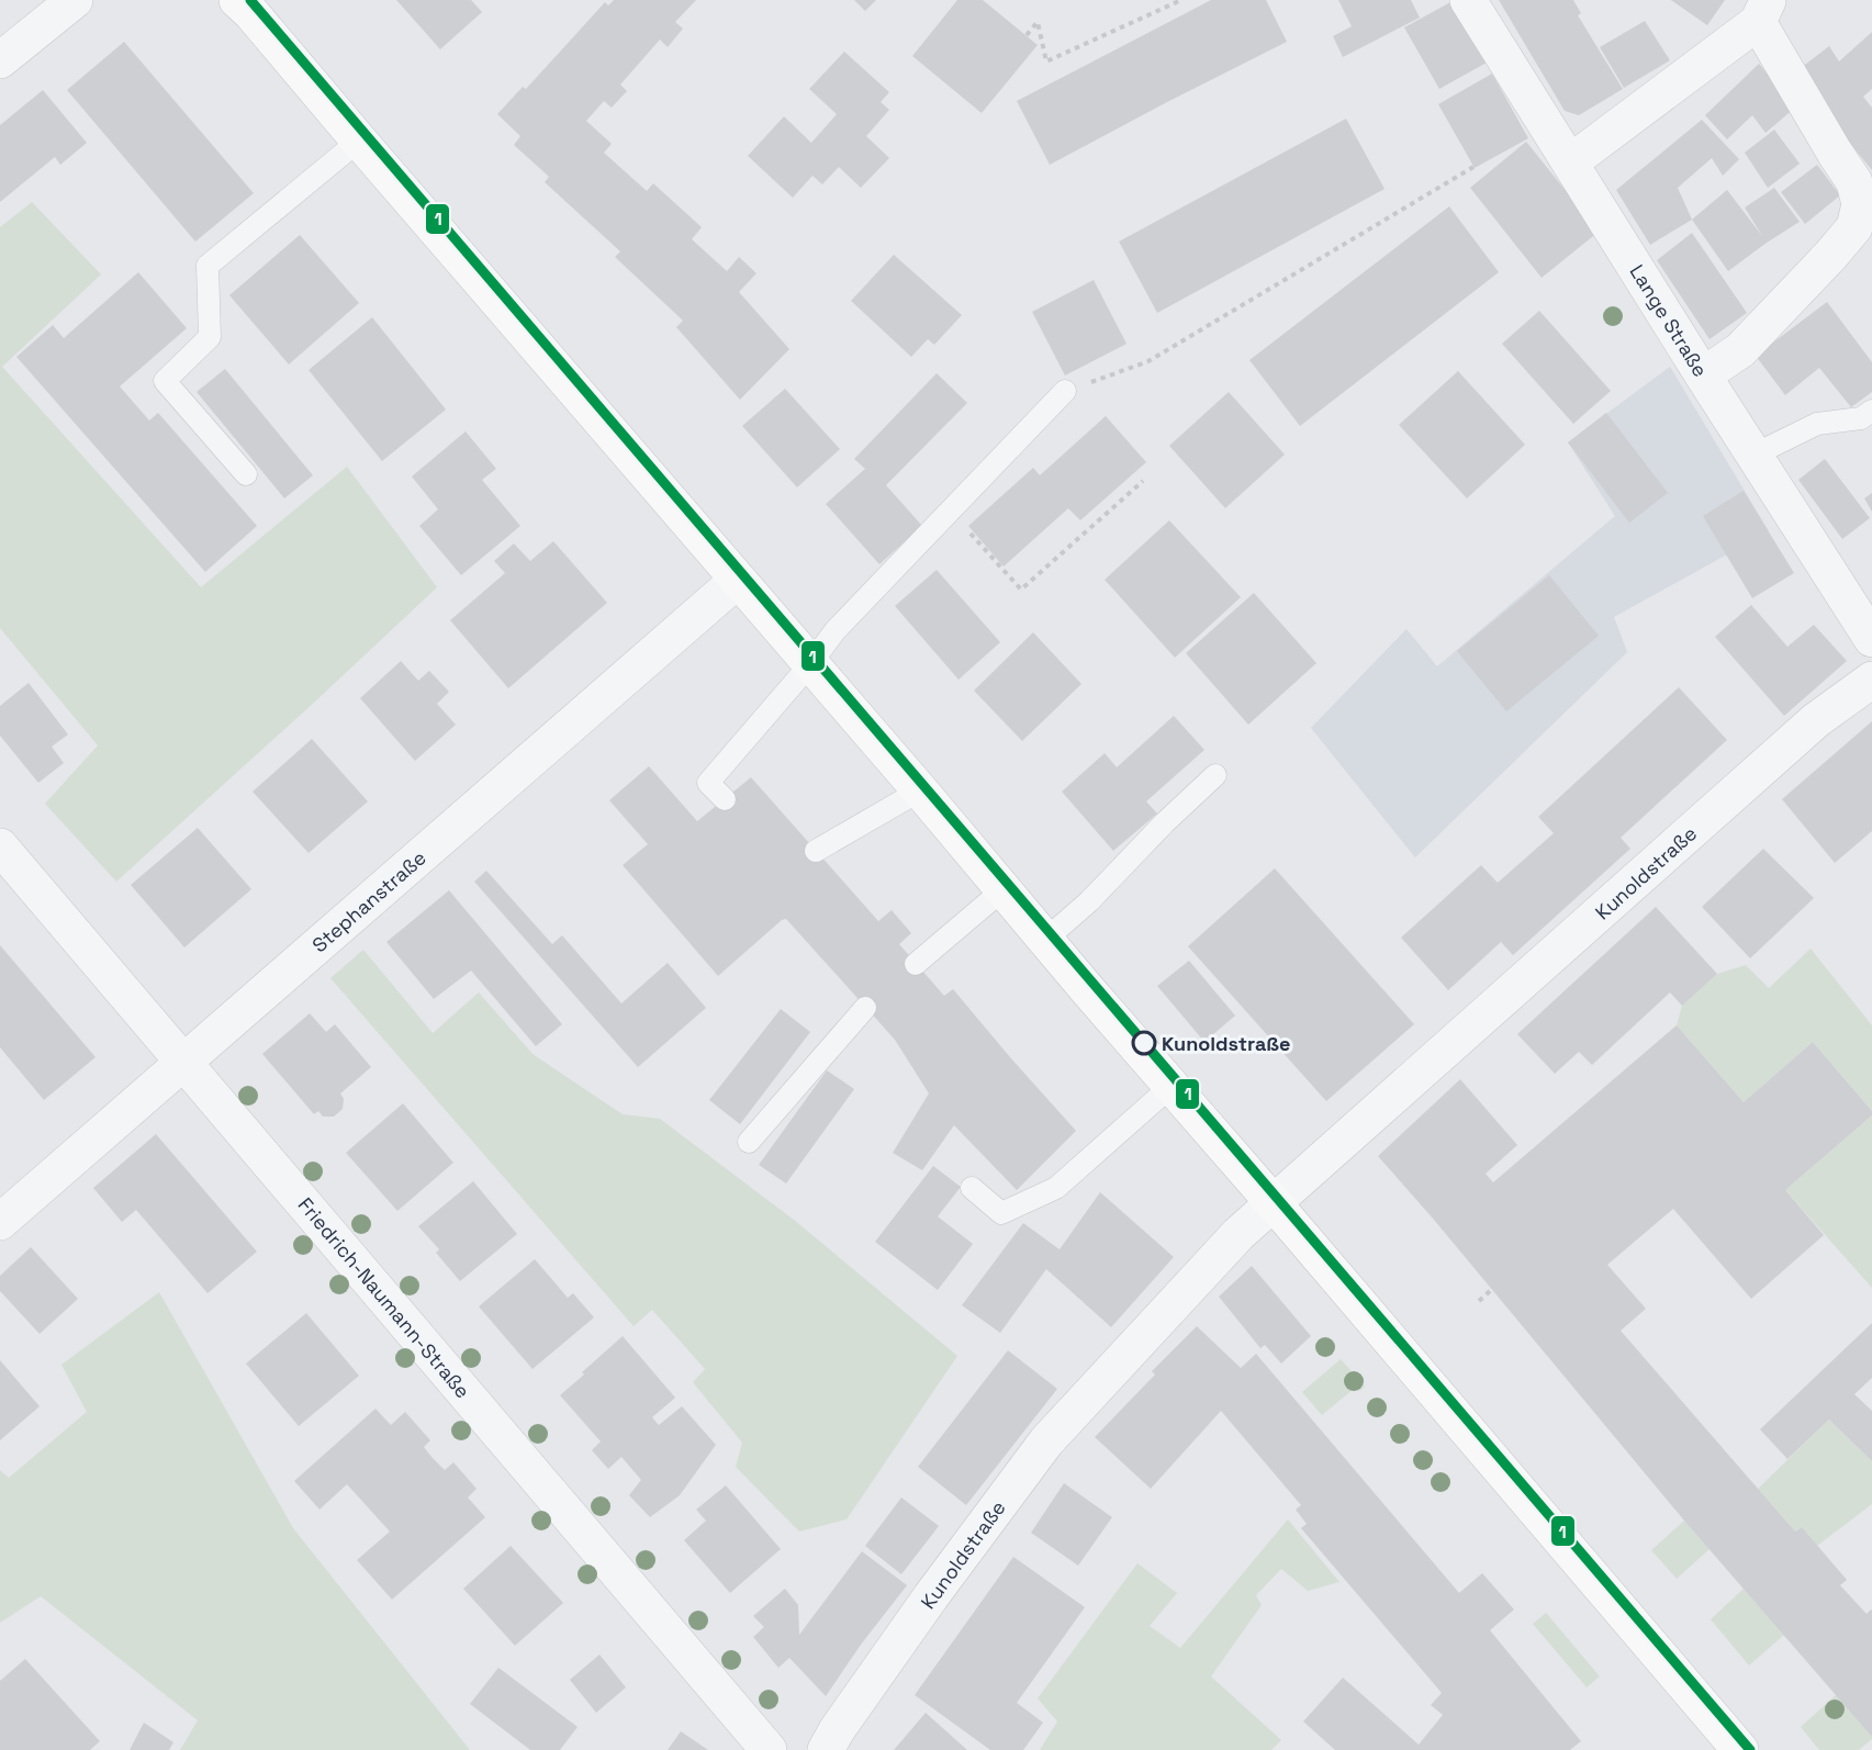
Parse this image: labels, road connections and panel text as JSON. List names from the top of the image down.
{
  "streets": {
    "street": [
      "Lange Straße",
      "Kunoldstraße",
      "Stephanstraße",
      "Friedrich-Naumann-Straße"
    ]
  },
  "crossings": [
    ["Stephanstraße", "Friedrich-Naumann-Straße"]
  ],
  "places": ["Kunoldstraße"],
  "lines": ["transit line 1"]
}
